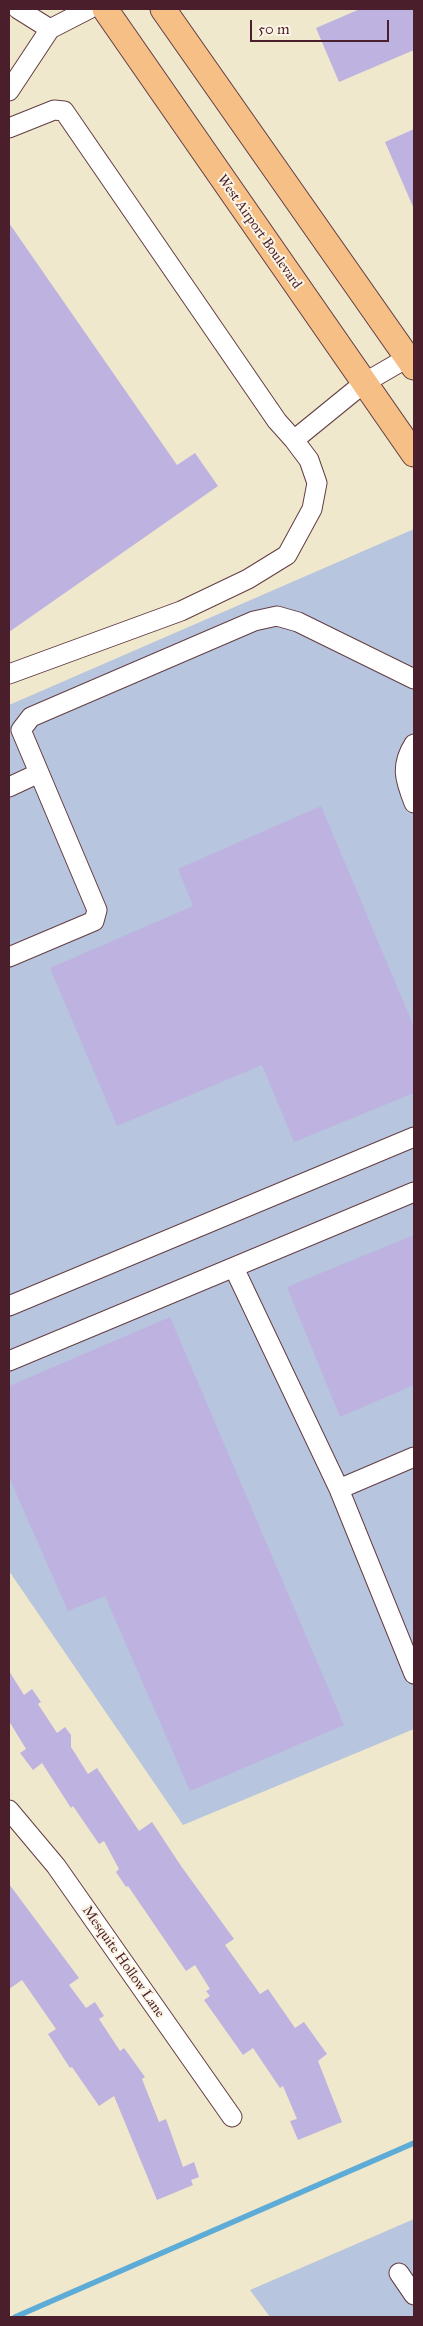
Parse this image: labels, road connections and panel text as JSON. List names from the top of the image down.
{
  "streets": {
    "main road": ["West Airport Boulevard"],
    "street": ["Mesquite Hollow Lane"]
  },
  "scale_bar": "50 m"
}
